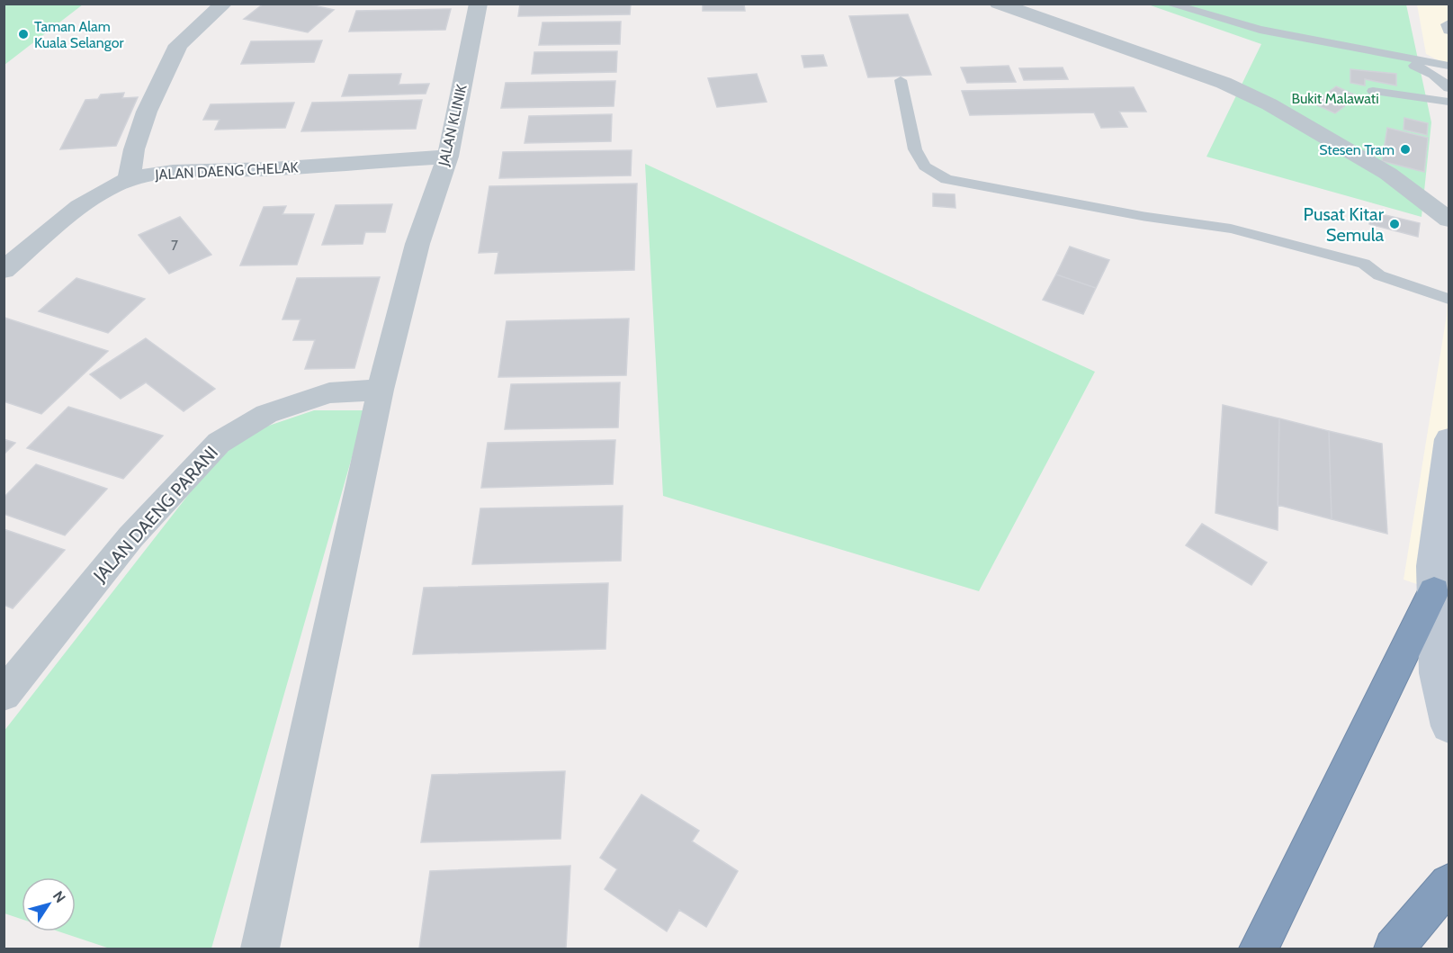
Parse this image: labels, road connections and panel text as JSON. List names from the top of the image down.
{
  "streets": {
    "street": ["JALAN KLINIK", "JALAN DAENG CHELAK", "JALAN DAENG PARANI"]
  },
  "crossings": [
    ["JALAN KLINIK", "JALAN DAENG CHELAK"],
    ["JALAN KLINIK", "JALAN DAENG PARANI"]
  ],
  "parks": ["Bukit Malawati"],
  "places": ["Taman Alam Kuala Selangor", "Stesen Tram", "Pusat Kitar Semula"],
  "house_numbers": ["7"],
  "north": "top right"
}
